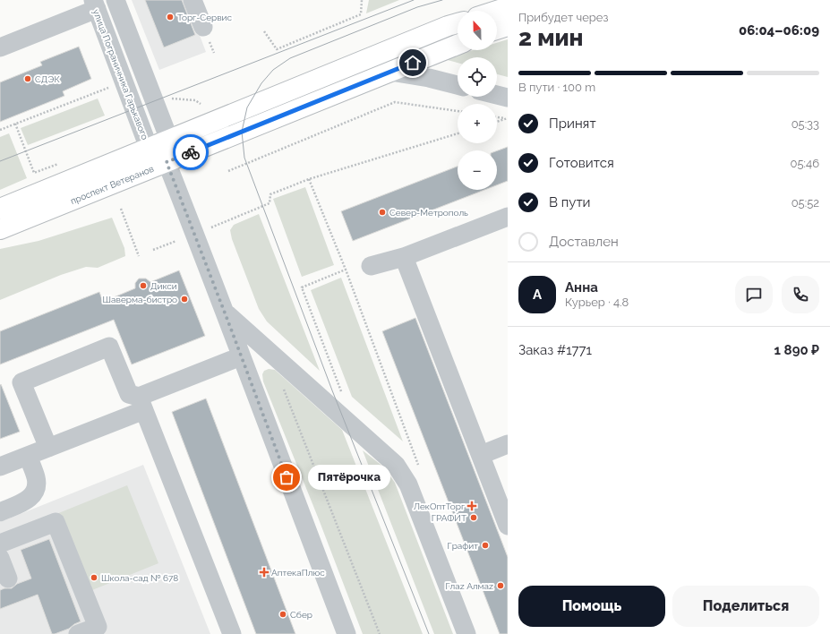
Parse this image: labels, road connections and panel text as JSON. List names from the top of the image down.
{
  "streets": {
    "main road": ["проспект Ветеранов"],
    "street": ["улица Пограничника Гарькавого"]
  },
  "crossings": [
    ["улица Пограничника Гарькавого", "проспект Ветеранов"]
  ],
  "places": {
    "other": [
      "Торг-Сервис",
      "СДЭК",
      "Север-Метрополь",
      "Дикси",
      "Шаверма-бистро",
      "Пятёрочка",
      "ГРАФИТ",
      "Графит",
      "Школа-сад № 678",
      "Глаz Алмаz",
      "Сбер"
    ],
    "health": ["ЛекОптТорг", "АптекаПлюс"]
  },
  "north": "top",
  "page": {
    "heading": ["2 мин", "Прибудет через", "06:04–06:09"],
    "panel": [
      "Анна",
      "Курьер · 4.8",
      "Заказ #1771",
      "1 890 ₽"
    ],
    "map_buttons": ["+", "−"],
    "bar": "В пути · 100 m",
    "list": [
      ["Принят", "05:33"],
      ["Готовится", "05:46"],
      ["В пути", "05:52"],
      "Доставлен"
    ],
    "round": "А",
    "bubble": "Пятёрочка",
    "buttons": ["Помощь", "Поделиться"]
  }
}
